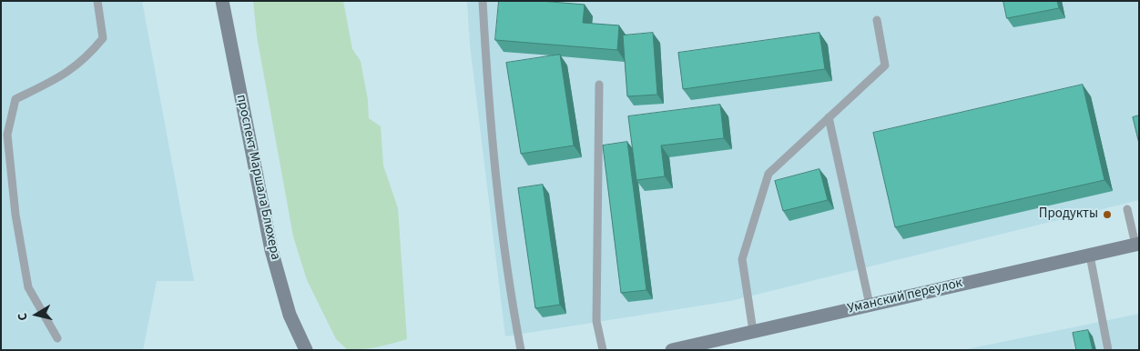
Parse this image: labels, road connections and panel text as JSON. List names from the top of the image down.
{
  "streets": {
    "street": ["проспект Маршала Блюхера", "Уманский переулок"]
  },
  "places": ["Продукты"],
  "north": "left"
}
